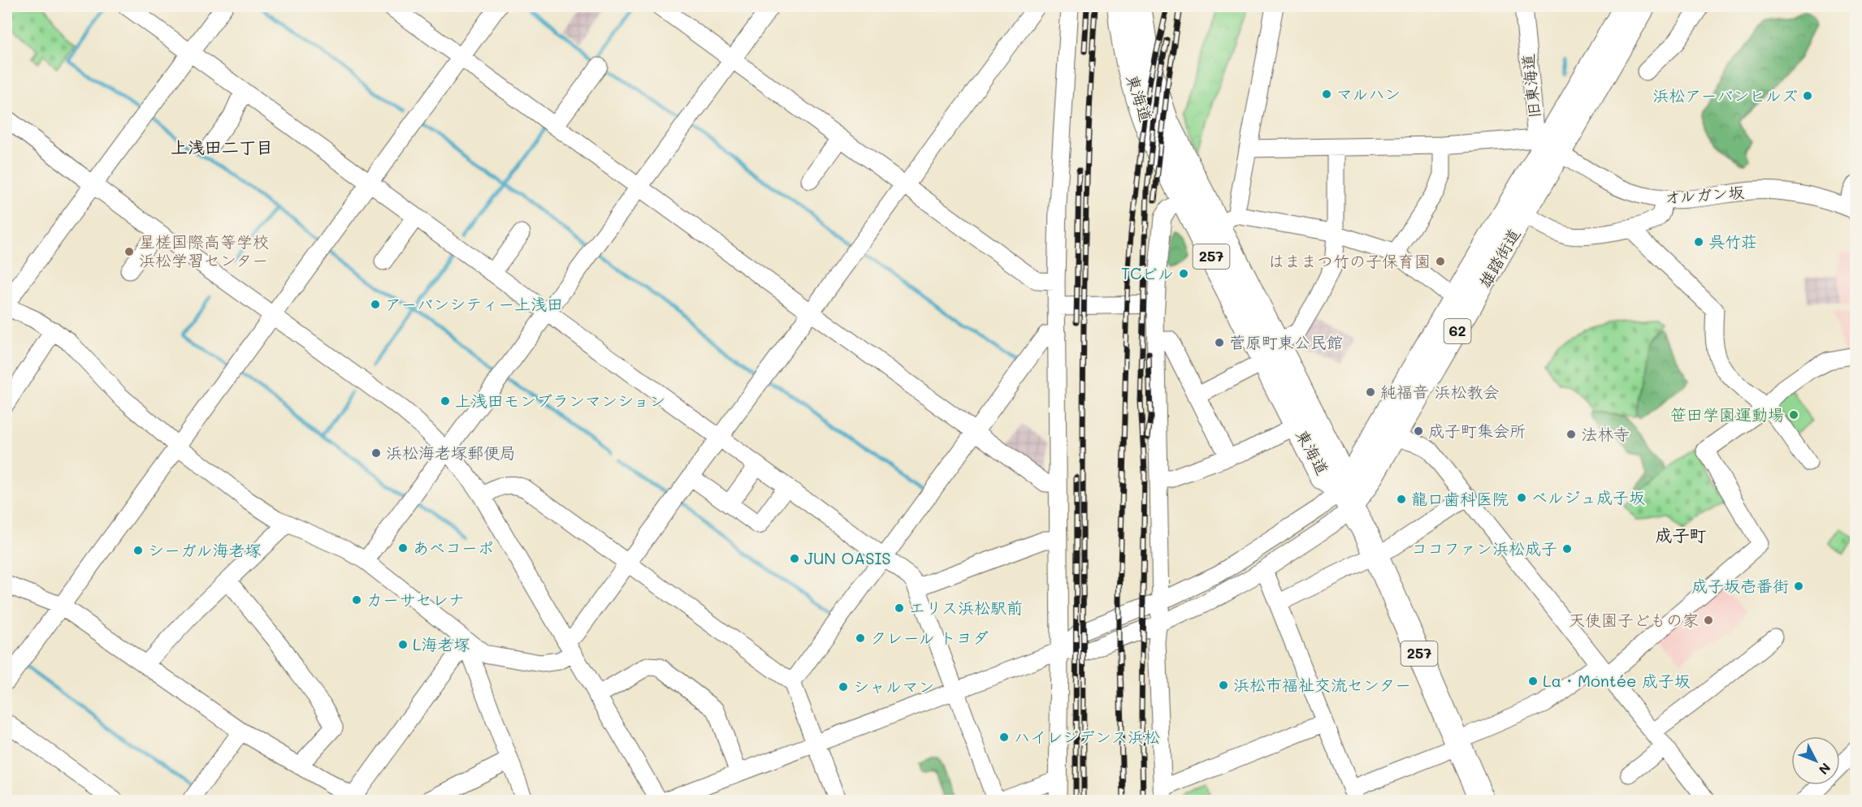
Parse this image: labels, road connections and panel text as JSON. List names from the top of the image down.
{
  "streets": {
    "highway": ["東海道", "257"],
    "main road": ["雄踏街道", "62"],
    "street": ["旧東海道", "オルガン坂"]
  },
  "crossings": [
    ["旧東海道", "オルガン坂"],
    ["旧東海道", "雄踏街道"],
    ["東海道", "雄踏街道"],
    ["オルガン坂", "雄踏街道"]
  ],
  "districts": ["上浅田二丁目", "成子町"],
  "places": [
    "マルハン",
    "浜松アーバンヒルズ",
    "呉竹荘",
    "星槎国際高等学校 浜松学習センター",
    "はままつ竹の子保育園",
    "TCビル",
    "アーバンシティー上浅田",
    "菅原町東公民館",
    "純福音 浜松教会",
    "上浅田モンブランマンション",
    "笹田学園運動場",
    "成子町集会所",
    "法林寺",
    "浜松海老塚郵便局",
    "ベルジュ成子坂",
    "龍口歯科医院",
    "あべコーポ",
    "ココファン浜松成子",
    "シーガル海老塚",
    "JUN OASIS",
    "成子坂壱番街",
    "カーサセレナ",
    "エリス浜松駅前",
    "天使園子どもの家",
    "クレール トヨダ",
    "L海老塚",
    "La・Montée 成子坂",
    "浜松市福祉交流センター",
    "シャルマン",
    "ハイレジデンス浜松"
  ],
  "north": "bottom right"
}
